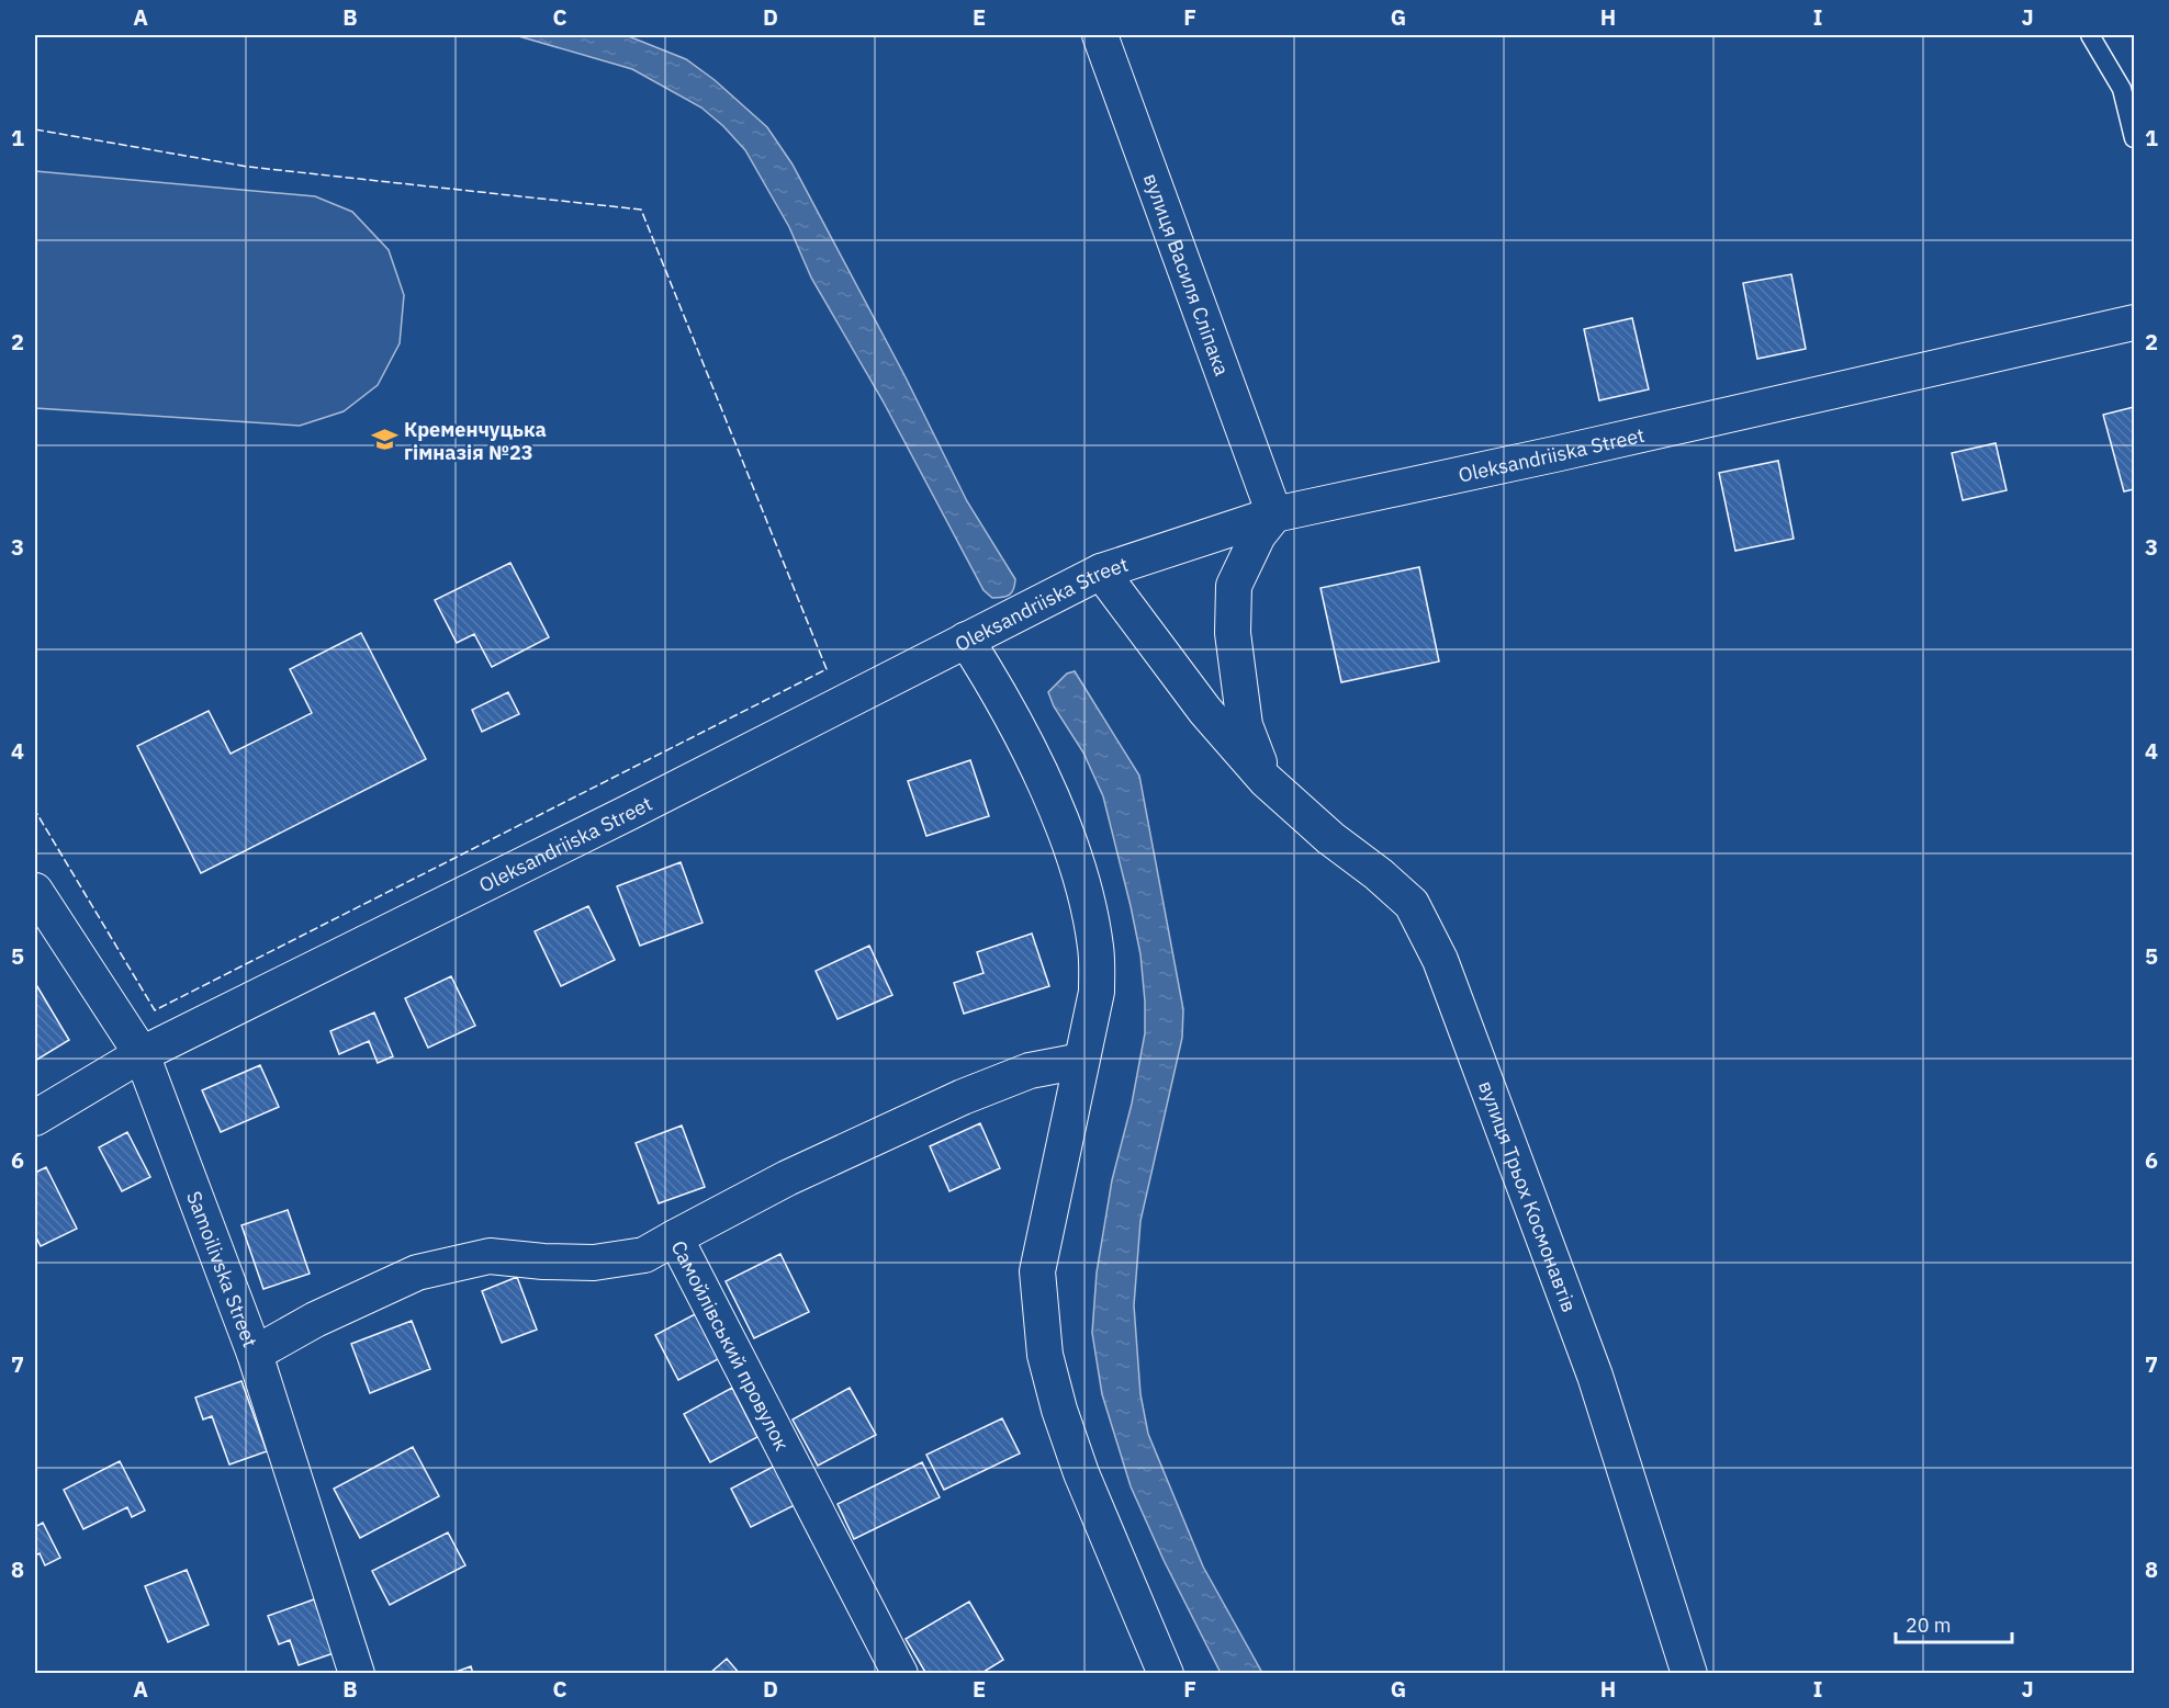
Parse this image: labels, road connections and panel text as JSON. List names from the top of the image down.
{
  "streets": {
    "street": [
      "вулиця Василя Сліпака",
      "Oleksandriiska Street",
      "вулиця Трьох Космонавтів",
      "Samoilivska Street",
      "Самойлівський провулок"
    ]
  },
  "crossings": [
    ["вулиця Василя Сліпака", "Oleksandriiska Street"],
    ["вулиця Василя Сліпака", "вулиця Трьох Космонавтів"],
    ["Oleksandriiska Street", "вулиця Трьох Космонавтів"],
    ["Oleksandriiska Street", "Samoilivska Street"],
    ["Samoilivska Street", "Самойлівський провулок"]
  ],
  "places": {
    "school or university": ["Кременчуцька гімназія №23"]
  },
  "scale_bar": "20 m",
  "grid": {
    "columns": [
      "A",
      "B",
      "C",
      "D",
      "E",
      "F",
      "G",
      "H",
      "I",
      "J"
    ],
    "rows": [
      "1",
      "2",
      "3",
      "4",
      "5",
      "6",
      "7",
      "8"
    ]
  }
}
